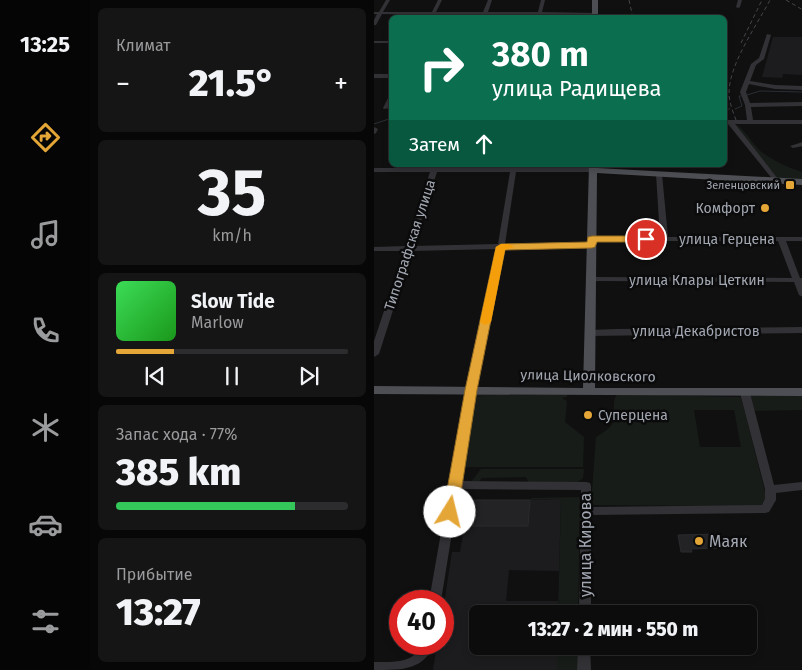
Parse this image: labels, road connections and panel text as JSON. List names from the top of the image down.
{
  "streets": {
    "main road": ["улица Циолковского"],
    "street": [
      "улица Герцена",
      "Типографская улица",
      "улица Клары Цеткин",
      "улица Декабристов",
      "улица Кирова"
    ]
  },
  "crossings": [
    ["улица Герцена", "Типографская улица"]
  ],
  "places": {
    "transit": ["Зеленцовский"],
    "other": ["Комфорт", "Суперцена", "Маяк"]
  },
  "page": {
    "tabs": "13:25",
    "tile": [
      "Климат",
      ["35", "km/h"],
      ["Запас хода · 77%", "385 km"],
      ["Прибытие", "13:27"]
    ],
    "turn": ["380 m", "улица Радищева"],
    "heat": ["−", "21.5°", "+"],
    "then": "Затем",
    "song": ["Slow Tide", "Marlow"],
    "limit": "40",
    "trip": "13:27 · 2 мин · 550 m"
  }
}
